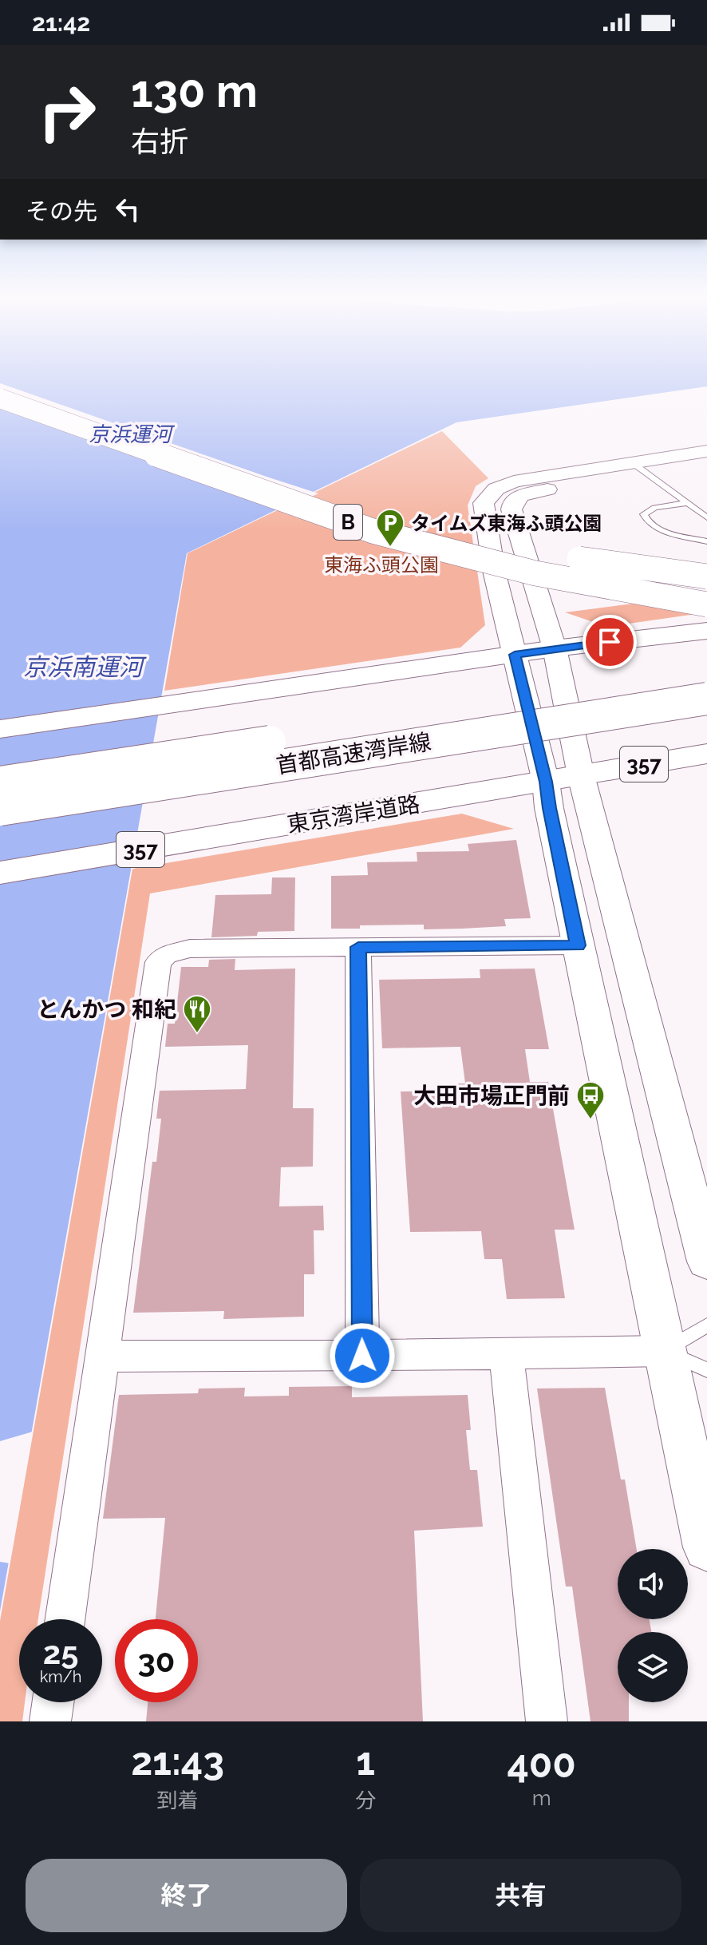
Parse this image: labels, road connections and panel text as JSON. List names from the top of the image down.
{
  "streets": {
    "highway": [
      "B",
      "首都高速湾岸線",
      "357",
      "東京湾岸道路"
    ]
  },
  "water": ["京浜運河", "京浜南運河"],
  "parks": ["東海ふ頭公園"],
  "places": {
    "parking": ["タイムズ東海ふ頭公園"],
    "restaurant": ["とんかつ 和紀"],
    "bus stop": ["大田市場正門前"]
  },
  "page": {
    "status": "21:42",
    "turn": ["130 m", "右折"],
    "then": "その先",
    "speed": "25 km/h",
    "limit": "30",
    "eta": [
      "21:43",
      "到着",
      "1",
      "分",
      "400",
      "m"
    ],
    "buttons": ["終了", "共有"]
  }
}
